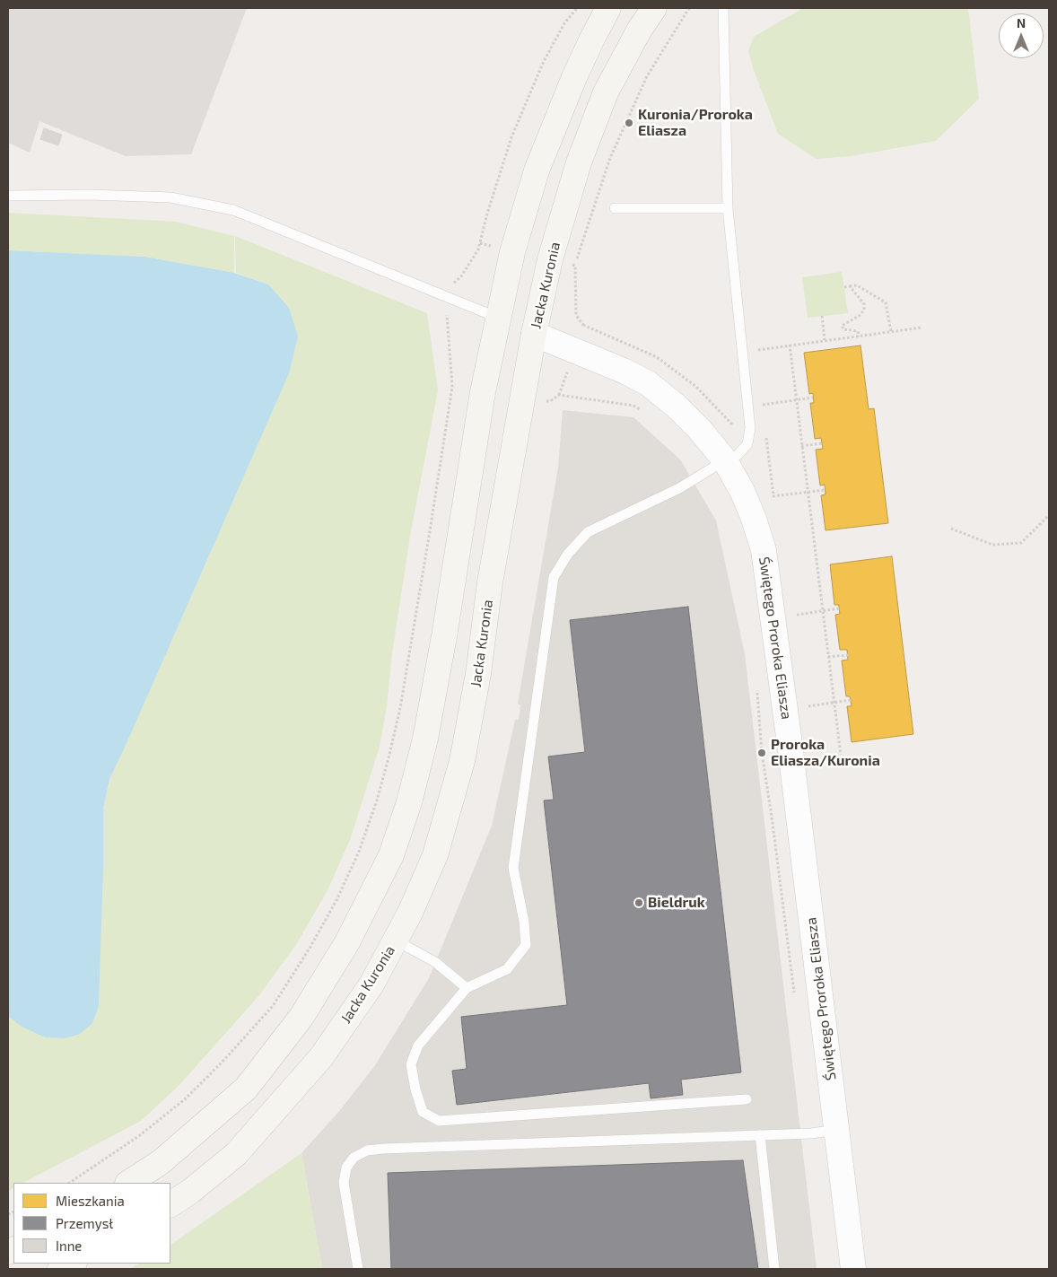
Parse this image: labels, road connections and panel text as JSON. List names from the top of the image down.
{
  "streets": {
    "main road": ["Jacka Kuronia"],
    "street": ["Świętego Proroka Eliasza"]
  },
  "crossings": [
    ["Jacka Kuronia", "Świętego Proroka Eliasza"]
  ],
  "places": ["Kuronia/Proroka Eliasza", "Proroka Eliasza/Kuronia", "Bieldruk"],
  "legend": ["Mieszkania", "Przemysł", "Inne"],
  "north": "top"
}
